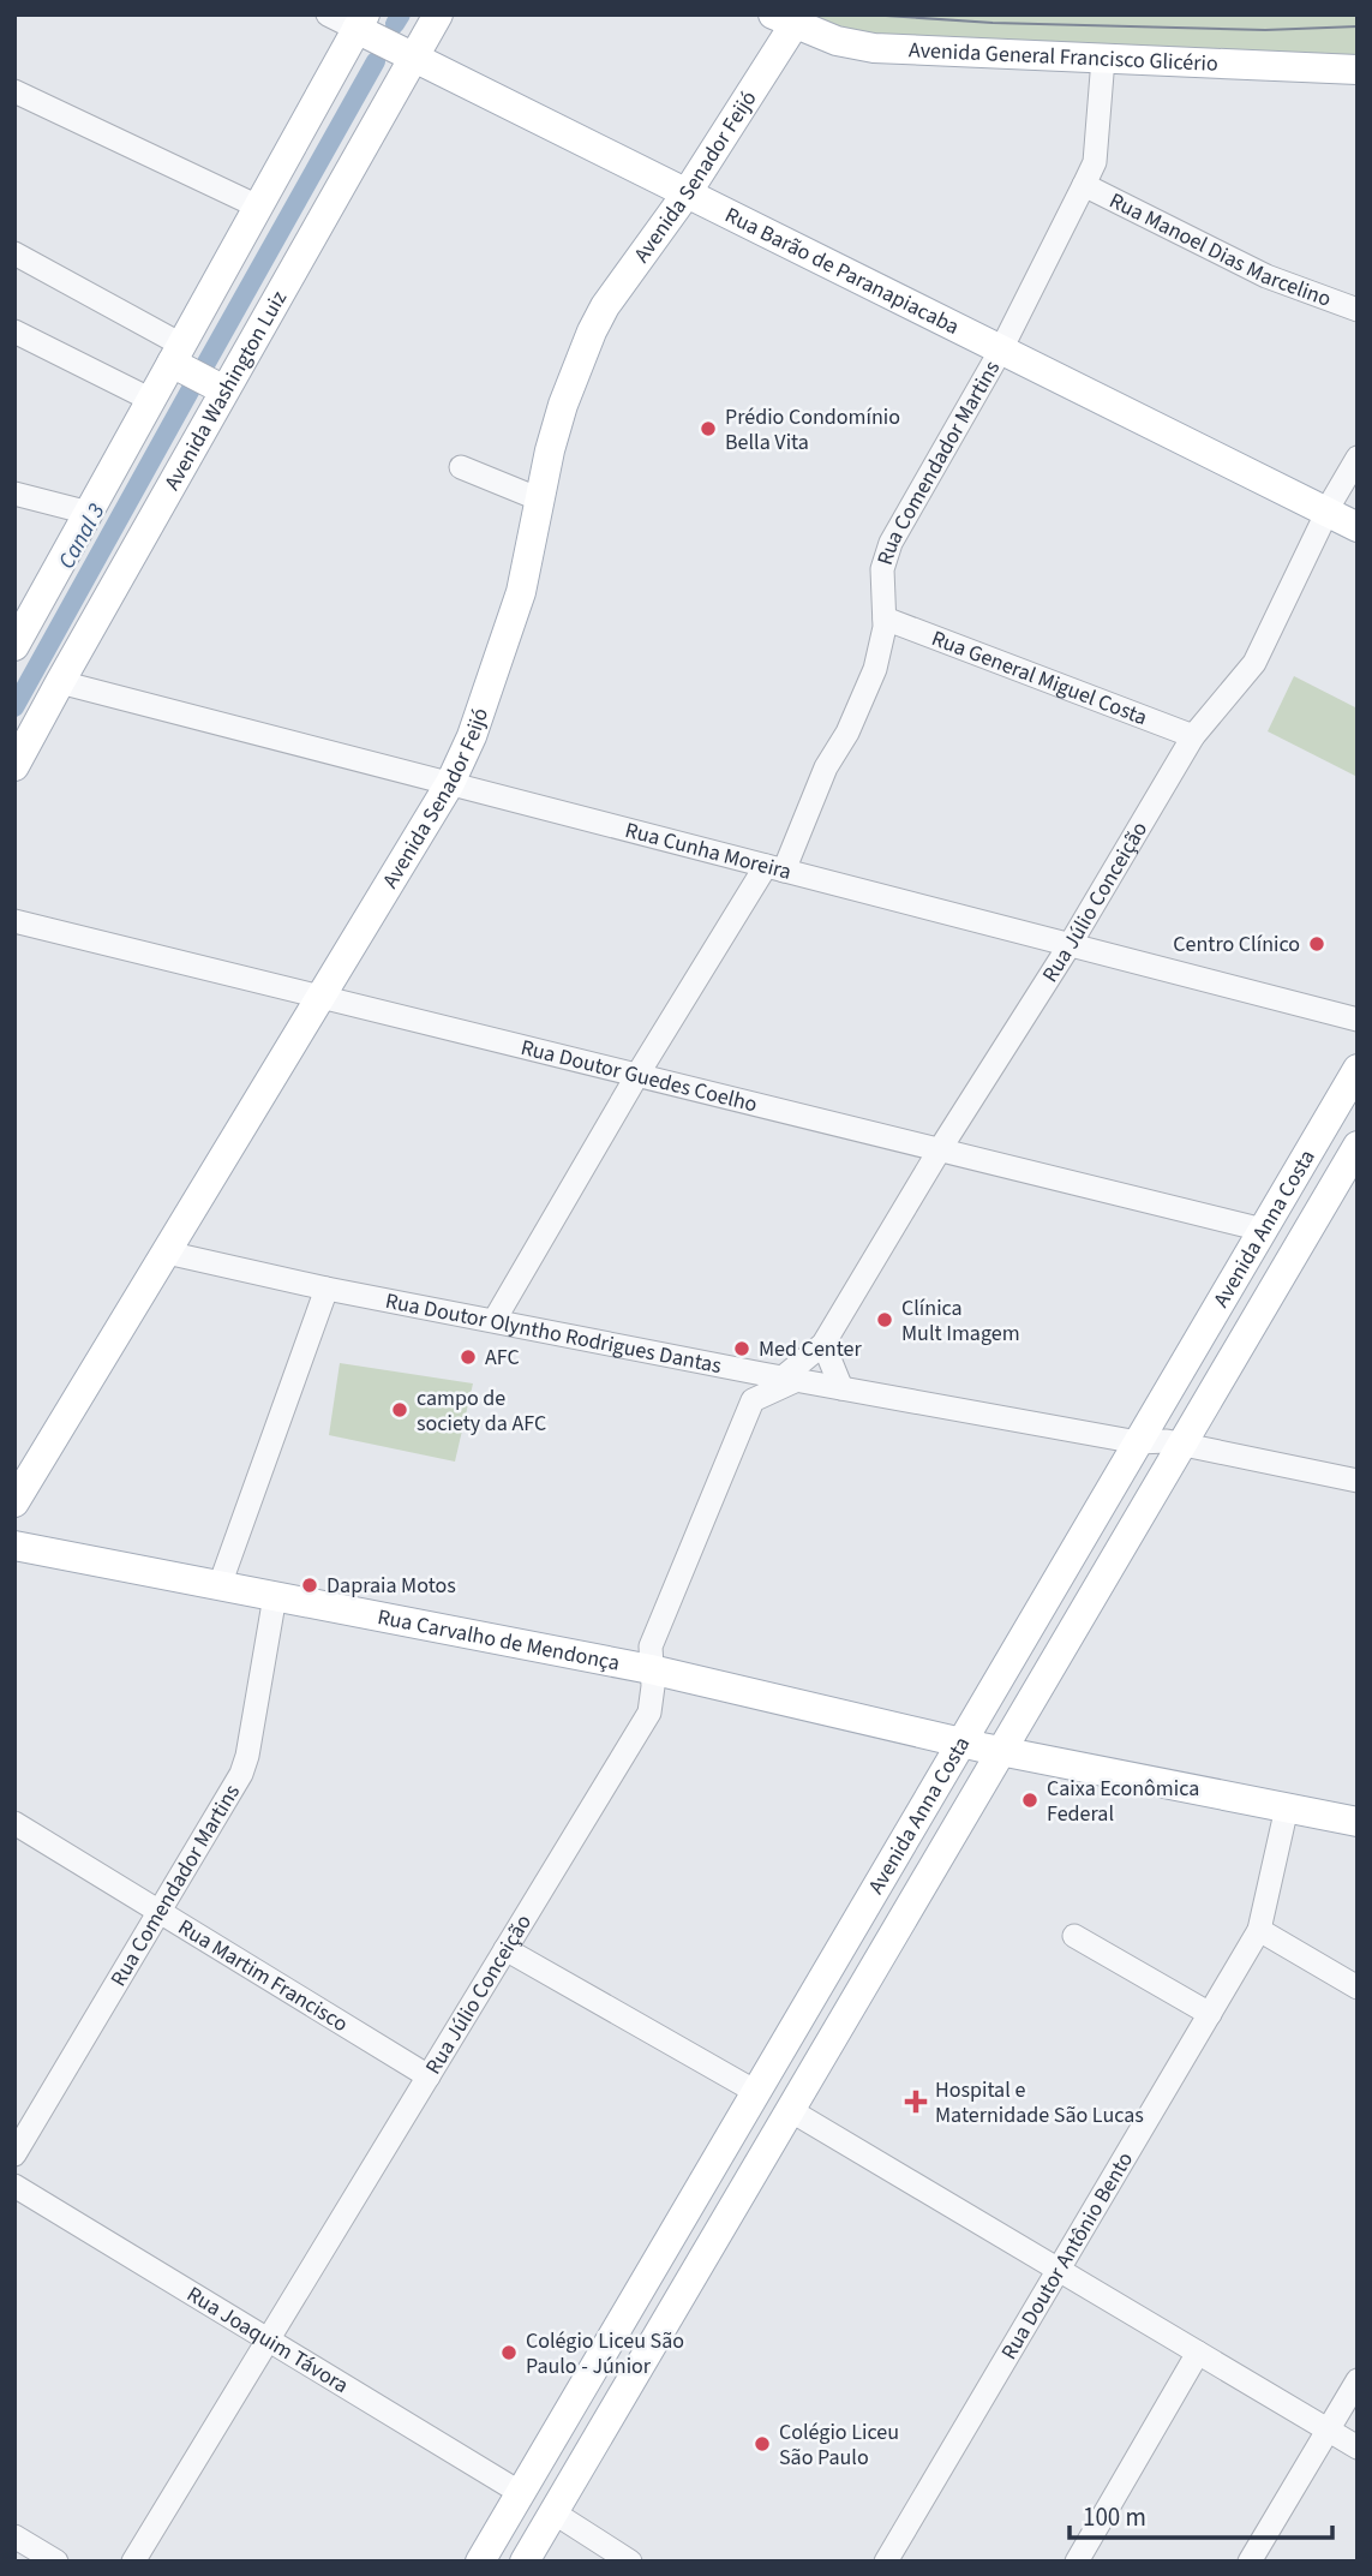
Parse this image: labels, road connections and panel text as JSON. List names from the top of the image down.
{
  "streets": {
    "main road": [
      "Avenida General Francisco Glicério",
      "Avenida Senador Feijó",
      "Rua Barão de Paranapiacaba",
      "Avenida Washington Luiz",
      "Avenida Anna Costa",
      "Rua Carvalho de Mendonça"
    ],
    "street": [
      "Rua Manoel Dias Marcelino",
      "Rua Comendador Martins",
      "Rua General Miguel Costa",
      "Rua Cunha Moreira",
      "Rua Júlio Conceição",
      "Rua Doutor Guedes Coelho",
      "Rua Doutor Olyntho Rodrigues Dantas",
      "Rua Martim Francisco",
      "Rua Doutor Antônio Bento",
      "Rua Joaquim Távora"
    ]
  },
  "crossings": [
    ["Avenida General Francisco Glicério", "Avenida Senador Feijó"],
    ["Avenida General Francisco Glicério", "Rua Comendador Martins"],
    ["Avenida Senador Feijó", "Rua Barão de Paranapiacaba"],
    ["Avenida Senador Feijó", "Rua Cunha Moreira"],
    ["Avenida Senador Feijó", "Rua Doutor Guedes Coelho"],
    ["Avenida Senador Feijó", "Rua Doutor Olyntho Rodrigues Dantas"],
    ["Rua Manoel Dias Marcelino", "Rua Comendador Martins"],
    ["Rua Barão de Paranapiacaba", "Avenida Washington Luiz"],
    ["Rua Barão de Paranapiacaba", "Rua Comendador Martins"],
    ["Rua Barão de Paranapiacaba", "Rua Júlio Conceição"],
    ["Avenida Washington Luiz", "Rua Cunha Moreira"],
    ["Rua Comendador Martins", "Rua General Miguel Costa"],
    ["Rua Comendador Martins", "Rua Cunha Moreira"],
    ["Rua Comendador Martins", "Rua Doutor Guedes Coelho"],
    ["Rua Comendador Martins", "Rua Doutor Olyntho Rodrigues Dantas"],
    ["Rua Comendador Martins", "Rua Carvalho de Mendonça"],
    ["Rua Comendador Martins", "Rua Martim Francisco"],
    ["Rua General Miguel Costa", "Rua Júlio Conceição"],
    ["Rua Cunha Moreira", "Rua Júlio Conceição"],
    ["Rua Júlio Conceição", "Rua Doutor Guedes Coelho"],
    ["Rua Júlio Conceição", "Rua Doutor Olyntho Rodrigues Dantas"],
    ["Rua Júlio Conceição", "Rua Carvalho de Mendonça"],
    ["Rua Júlio Conceição", "Rua Martim Francisco"],
    ["Rua Júlio Conceição", "Rua Joaquim Távora"],
    ["Rua Doutor Guedes Coelho", "Avenida Anna Costa"],
    ["Avenida Anna Costa", "Rua Doutor Olyntho Rodrigues Dantas"],
    ["Avenida Anna Costa", "Rua Carvalho de Mendonça"],
    ["Avenida Anna Costa", "Rua Joaquim Távora"],
    ["Rua Carvalho de Mendonça", "Rua Doutor Antônio Bento"]
  ],
  "water": ["Canal 3"],
  "places": {
    "other": [
      "Prédio Condomínio Bella Vita",
      "Centro Clínico",
      "Clínica Mult Imagem",
      "Med Center",
      "AFC",
      "campo de society da AFC",
      "Dapraia Motos",
      "Caixa Econômica Federal",
      "Colégio Liceu São Paulo - Júnior",
      "Colégio Liceu São Paulo"
    ],
    "health": ["Hospital e Maternidade São Lucas"]
  },
  "scale_bar": "100 m"
}
